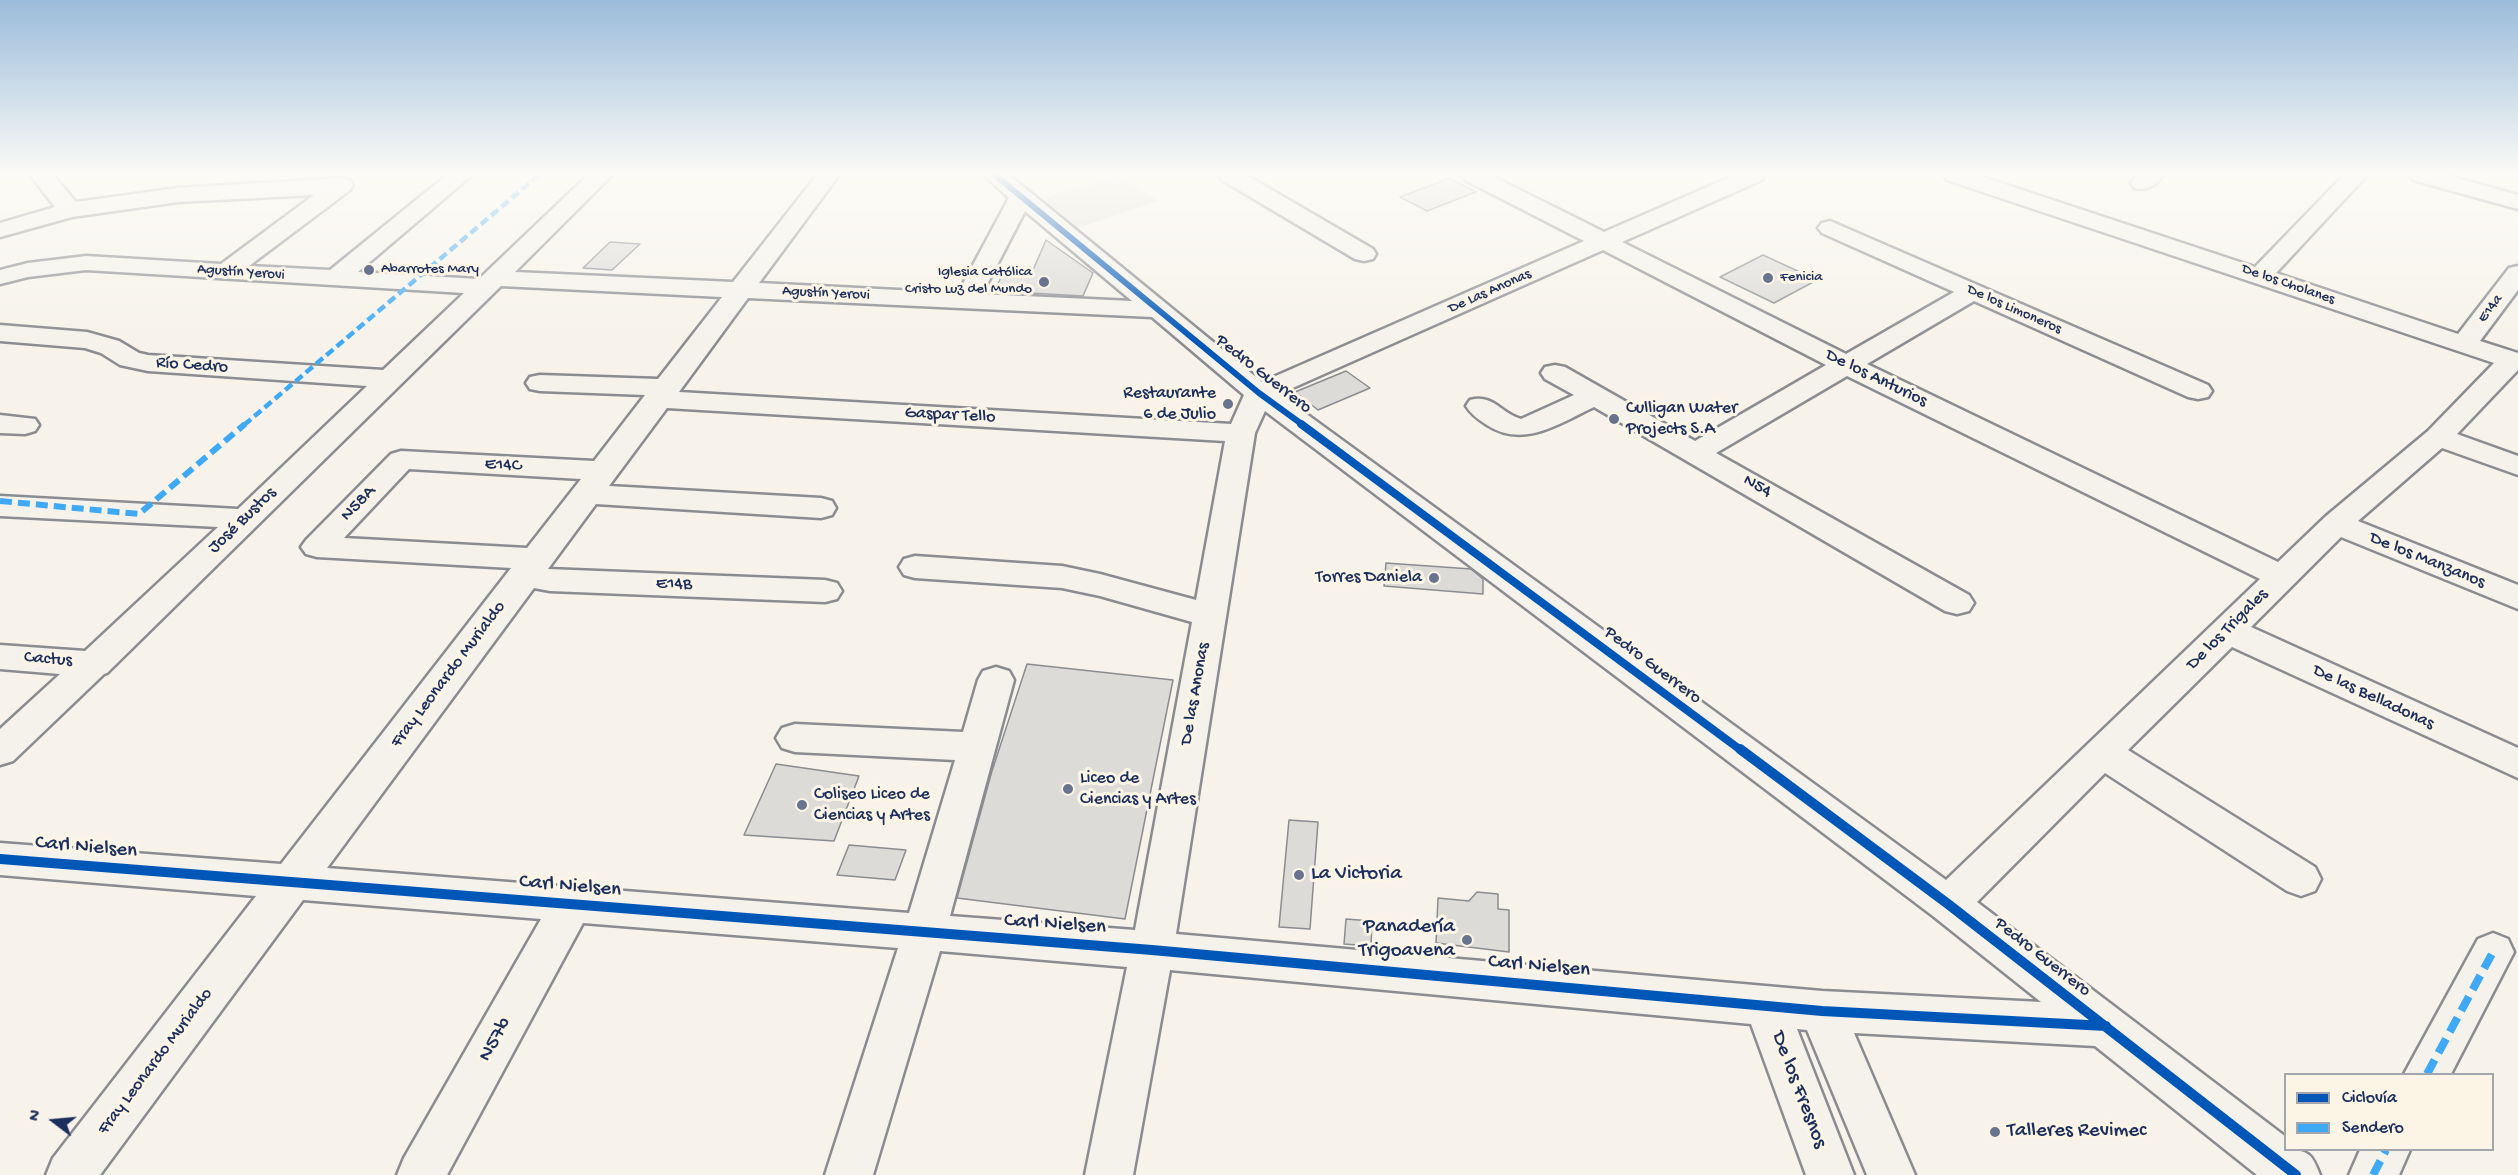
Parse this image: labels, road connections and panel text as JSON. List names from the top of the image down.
{
  "streets": {
    "street": [
      "Agustín Yerovi",
      "De los Cholanes",
      "De Las Anonas",
      "E14a",
      "De los Limoneros",
      "Río Cedro",
      "Pedro Guerrero",
      "De los Anturios",
      "Gaspar Tello",
      "E14C",
      "N54",
      "N58A",
      "José Bustos",
      "De los Manzanos",
      "E14B",
      "De los Trigales",
      "Cactus",
      "Fray Leonardo Murialdo",
      "De las Anonas",
      "De las Belladonas",
      "Carl Nielsen",
      "N57b",
      "De los Fresnos"
    ]
  },
  "crossings": [
    ["Agustín Yerovi", "Pedro Guerrero"],
    ["Agustín Yerovi", "José Bustos"],
    ["Agustín Yerovi", "Fray Leonardo Murialdo"],
    ["De los Cholanes", "E14a"],
    ["De los Cholanes", "De los Trigales"],
    ["De Las Anonas", "Pedro Guerrero"],
    ["De Las Anonas", "De los Anturios"],
    ["De Las Anonas", "De las Anonas"],
    ["Río Cedro", "José Bustos"],
    ["Pedro Guerrero", "De los Trigales"],
    ["Pedro Guerrero", "De las Anonas"],
    ["Pedro Guerrero", "Carl Nielsen"],
    ["De los Anturios", "De los Trigales"],
    ["Gaspar Tello", "Fray Leonardo Murialdo"],
    ["Gaspar Tello", "De las Anonas"],
    ["E14C", "N58A"],
    ["E14C", "Fray Leonardo Murialdo"],
    ["N58A", "E14B"],
    ["José Bustos", "Cactus"],
    ["De los Manzanos", "De los Trigales"],
    ["E14B", "Fray Leonardo Murialdo"],
    ["De los Trigales", "De las Belladonas"],
    ["Fray Leonardo Murialdo", "Carl Nielsen"],
    ["De las Anonas", "Carl Nielsen"],
    ["Carl Nielsen", "N57b"],
    ["Carl Nielsen", "De los Fresnos"]
  ],
  "places": [
    "Abarrotes Mary",
    "Fenicia",
    "Iglesia Católica Cristo Luz del Mundo",
    "Restaurante 6 de Julio",
    "Culligan Water Projects S.A",
    "Torres Daniela",
    "Liceo de Ciencias y Artes",
    "Coliseo Liceo de Ciencias y Artes",
    "La Victoria",
    "Panadería Trigoavena",
    "Talleres Revimec"
  ],
  "legend": ["Ciclovía", "Sendero"],
  "north": "left"
}
